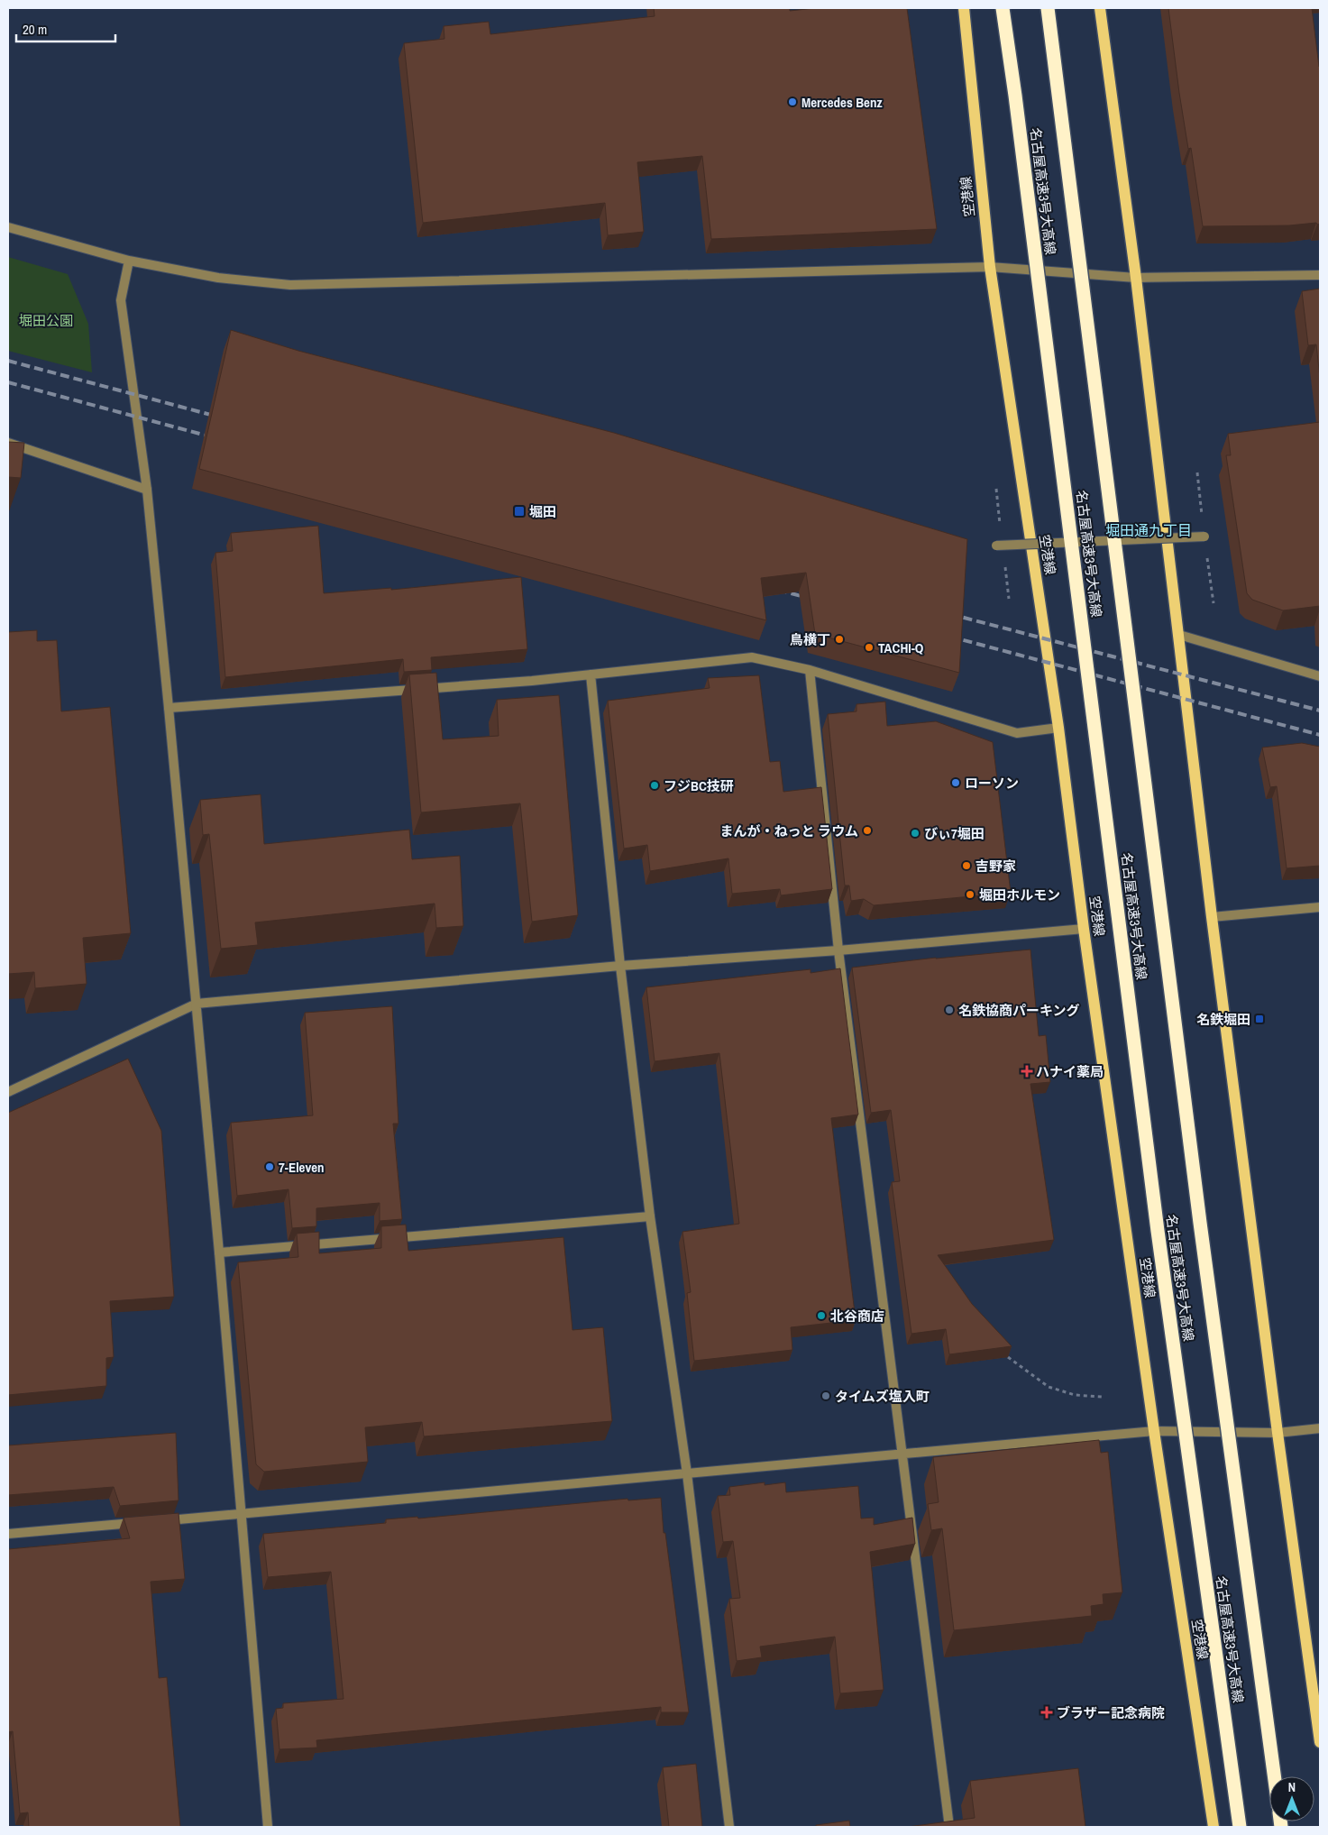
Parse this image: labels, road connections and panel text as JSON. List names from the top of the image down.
{
  "streets": {
    "highway": ["名古屋高速3号大高線"],
    "main road": ["空港線"]
  },
  "districts": ["堀田通九丁目"],
  "parks": ["堀田公園"],
  "places": {
    "other": [
      "Mercedes Benz",
      "鳥横丁",
      "TACHI-Q",
      "ローソン",
      "フジBC技研",
      "まんが・ねっと ラウム",
      "びぃ7堀田",
      "吉野家",
      "堀田ホルモン",
      "名鉄協商パーキング",
      "7-Eleven",
      "北谷商店",
      "タイムズ塩入町"
    ],
    "transit": ["堀田", "名鉄堀田"],
    "health": ["ハナイ薬局", "ブラザー記念病院"]
  },
  "scale_bar": "20 m",
  "north": "top"
}
